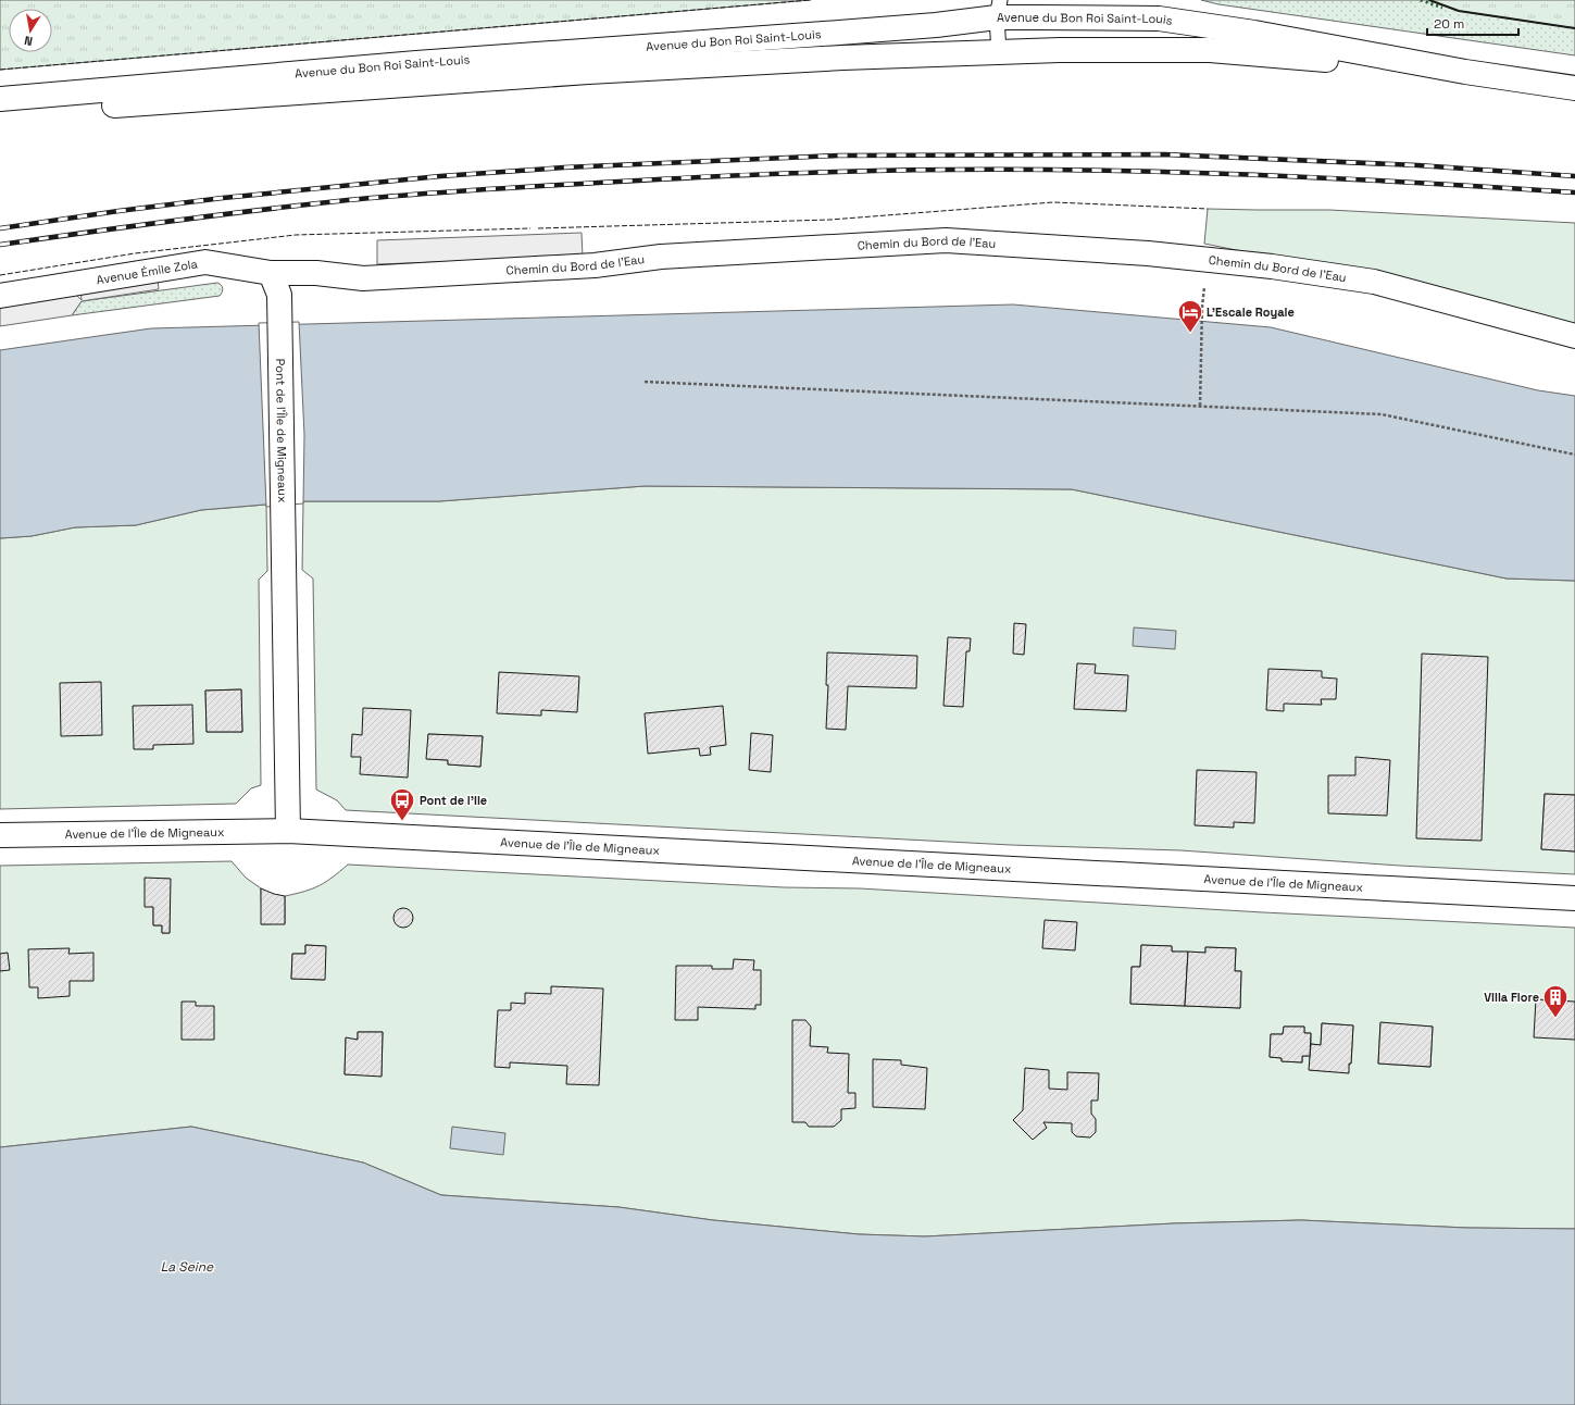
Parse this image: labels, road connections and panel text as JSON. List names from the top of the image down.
{
  "streets": {
    "street": [
      "Avenue du Bon Roi Saint-Louis",
      "Chemin du Bord de l'Eau",
      "Avenue Émile Zola",
      "Pont de l'Île de Migneaux",
      "Avenue de l'Île de Migneaux"
    ]
  },
  "crossings": [
    ["Chemin du Bord de l'Eau", "Avenue Émile Zola"],
    ["Chemin du Bord de l'Eau", "Pont de l'Île de Migneaux"],
    ["Avenue Émile Zola", "Pont de l'Île de Migneaux"],
    ["Pont de l'Île de Migneaux", "Avenue de l'Île de Migneaux"]
  ],
  "water": ["La Seine"],
  "places": {
    "hotel": ["L'Escale Royale"],
    "bus stop": ["Pont de l'Ile"],
    "building": ["Villa Flore"]
  },
  "scale_bar": "20 m",
  "north": "bottom"
}
